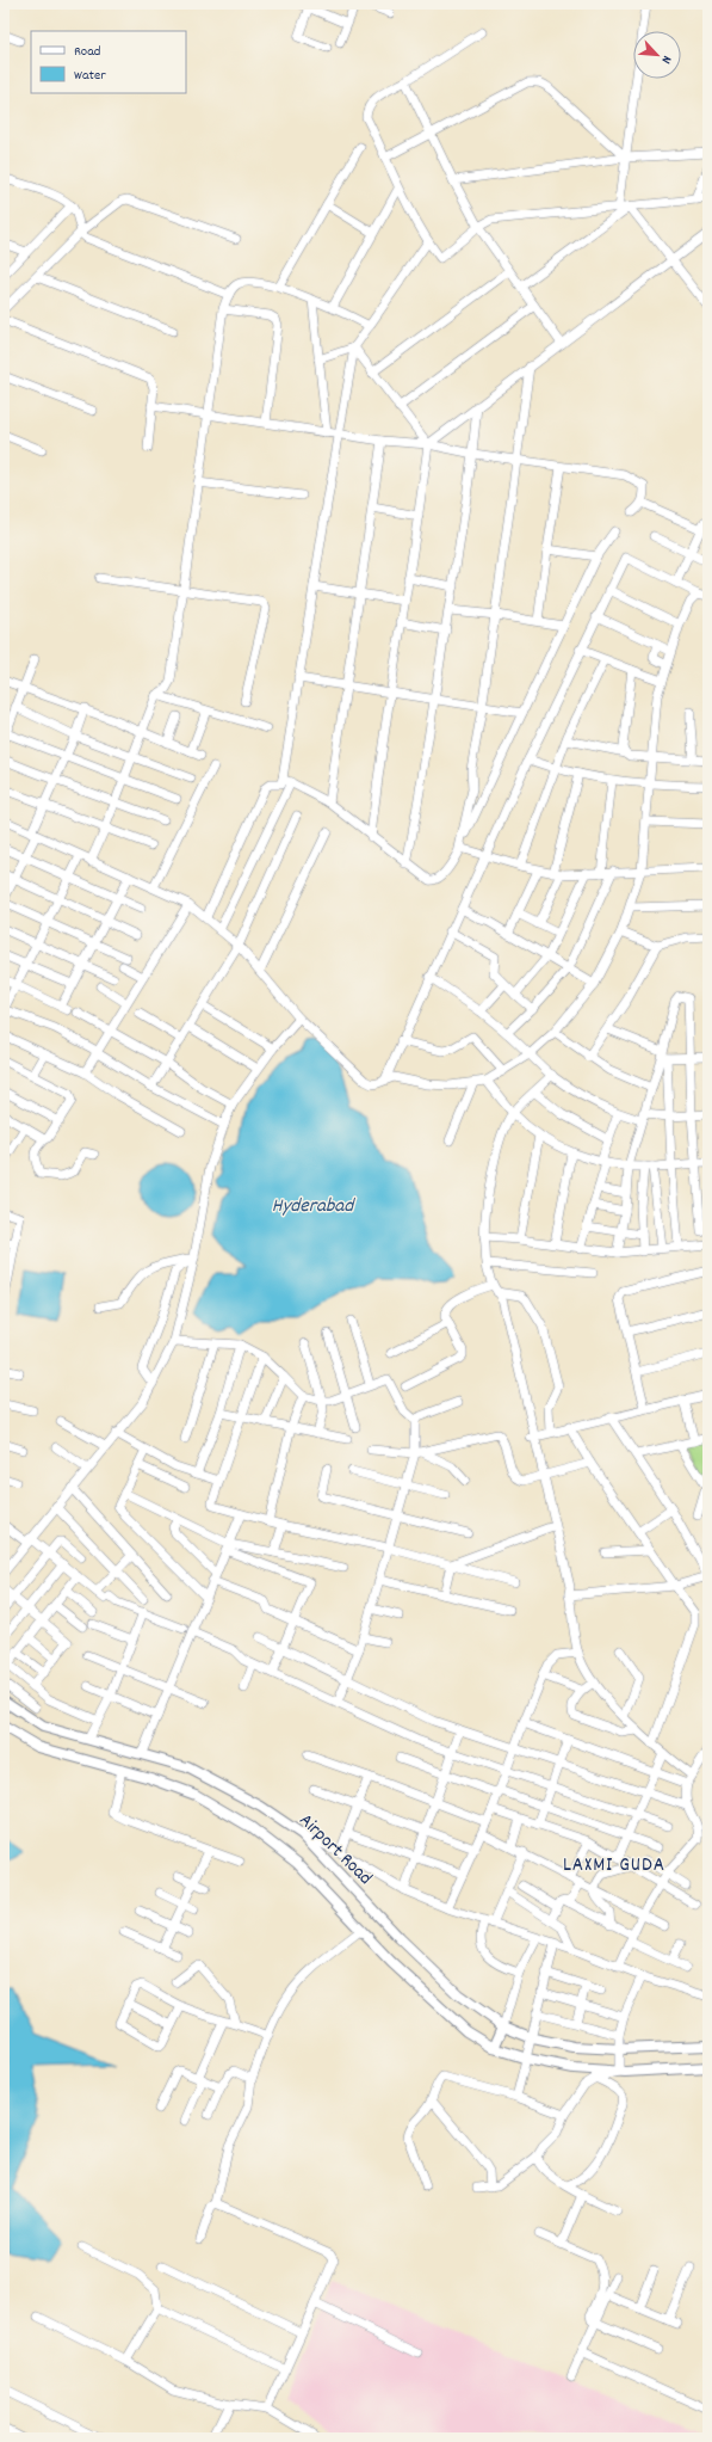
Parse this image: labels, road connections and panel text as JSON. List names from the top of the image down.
{
  "streets": {
    "main road": ["Airport Road"]
  },
  "districts": ["LAXMI GUDA"],
  "water": ["Hyderabad"],
  "legend": ["Road", "Water"],
  "north": "bottom right"
}
